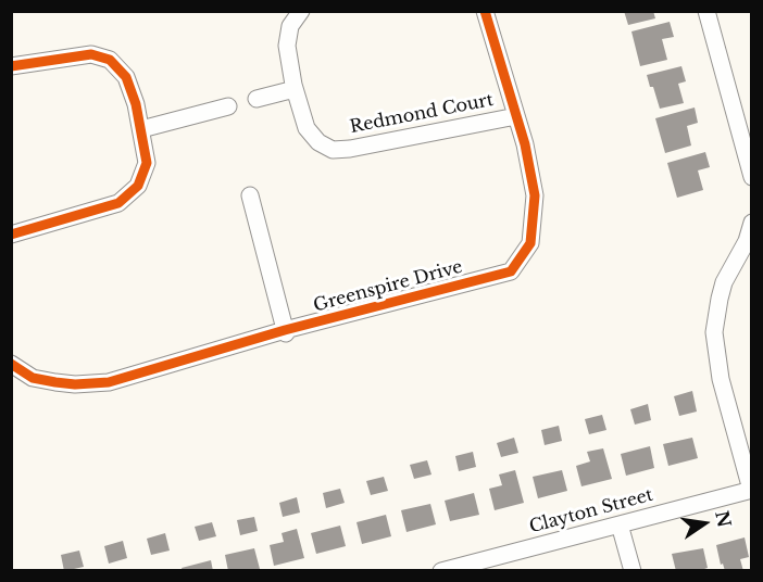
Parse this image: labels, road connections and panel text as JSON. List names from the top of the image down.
{
  "streets": {
    "street": ["Redmond Court", "Greenspire Drive", "Clayton Street"]
  },
  "crossings": [
    ["Redmond Court", "Greenspire Drive"]
  ],
  "north": "right"
}
